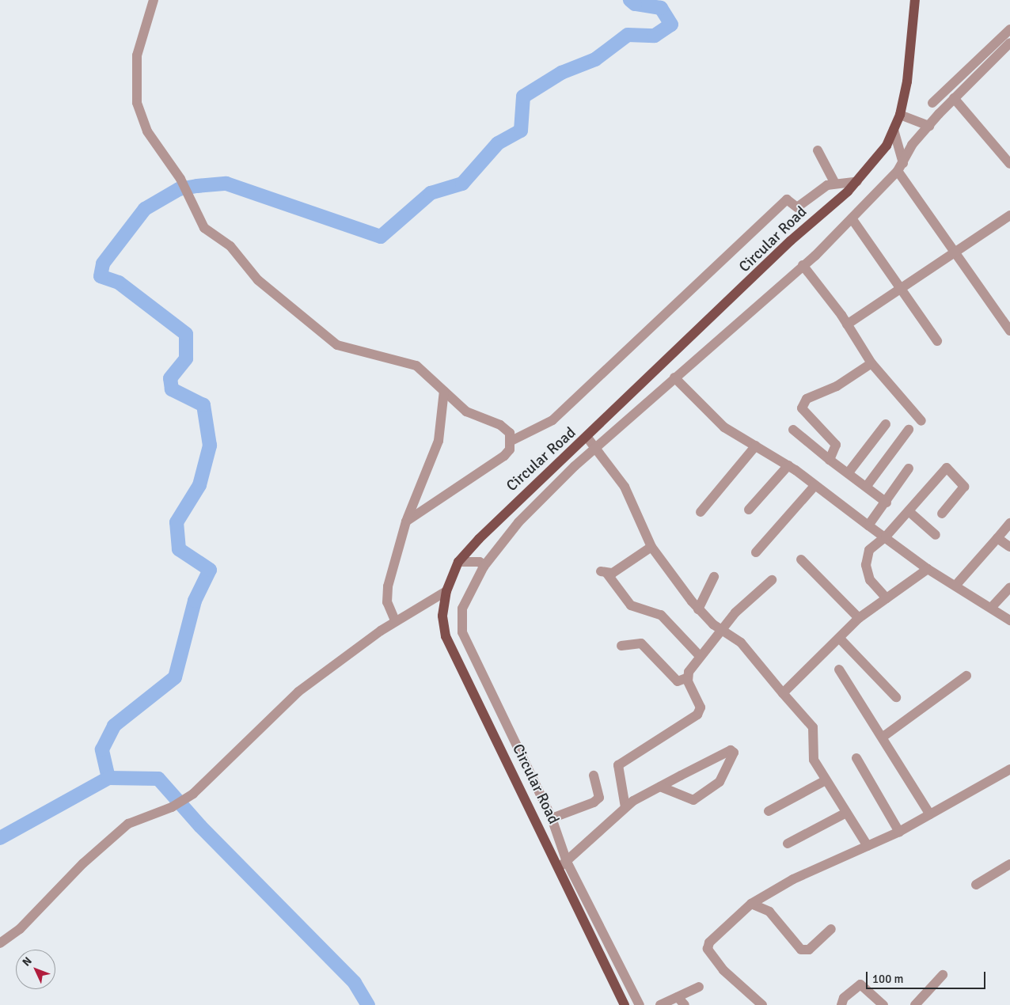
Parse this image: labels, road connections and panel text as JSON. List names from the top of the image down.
{
  "streets": {
    "main road": ["Circular Road"]
  },
  "scale_bar": "100 m",
  "north": "top left"
}
